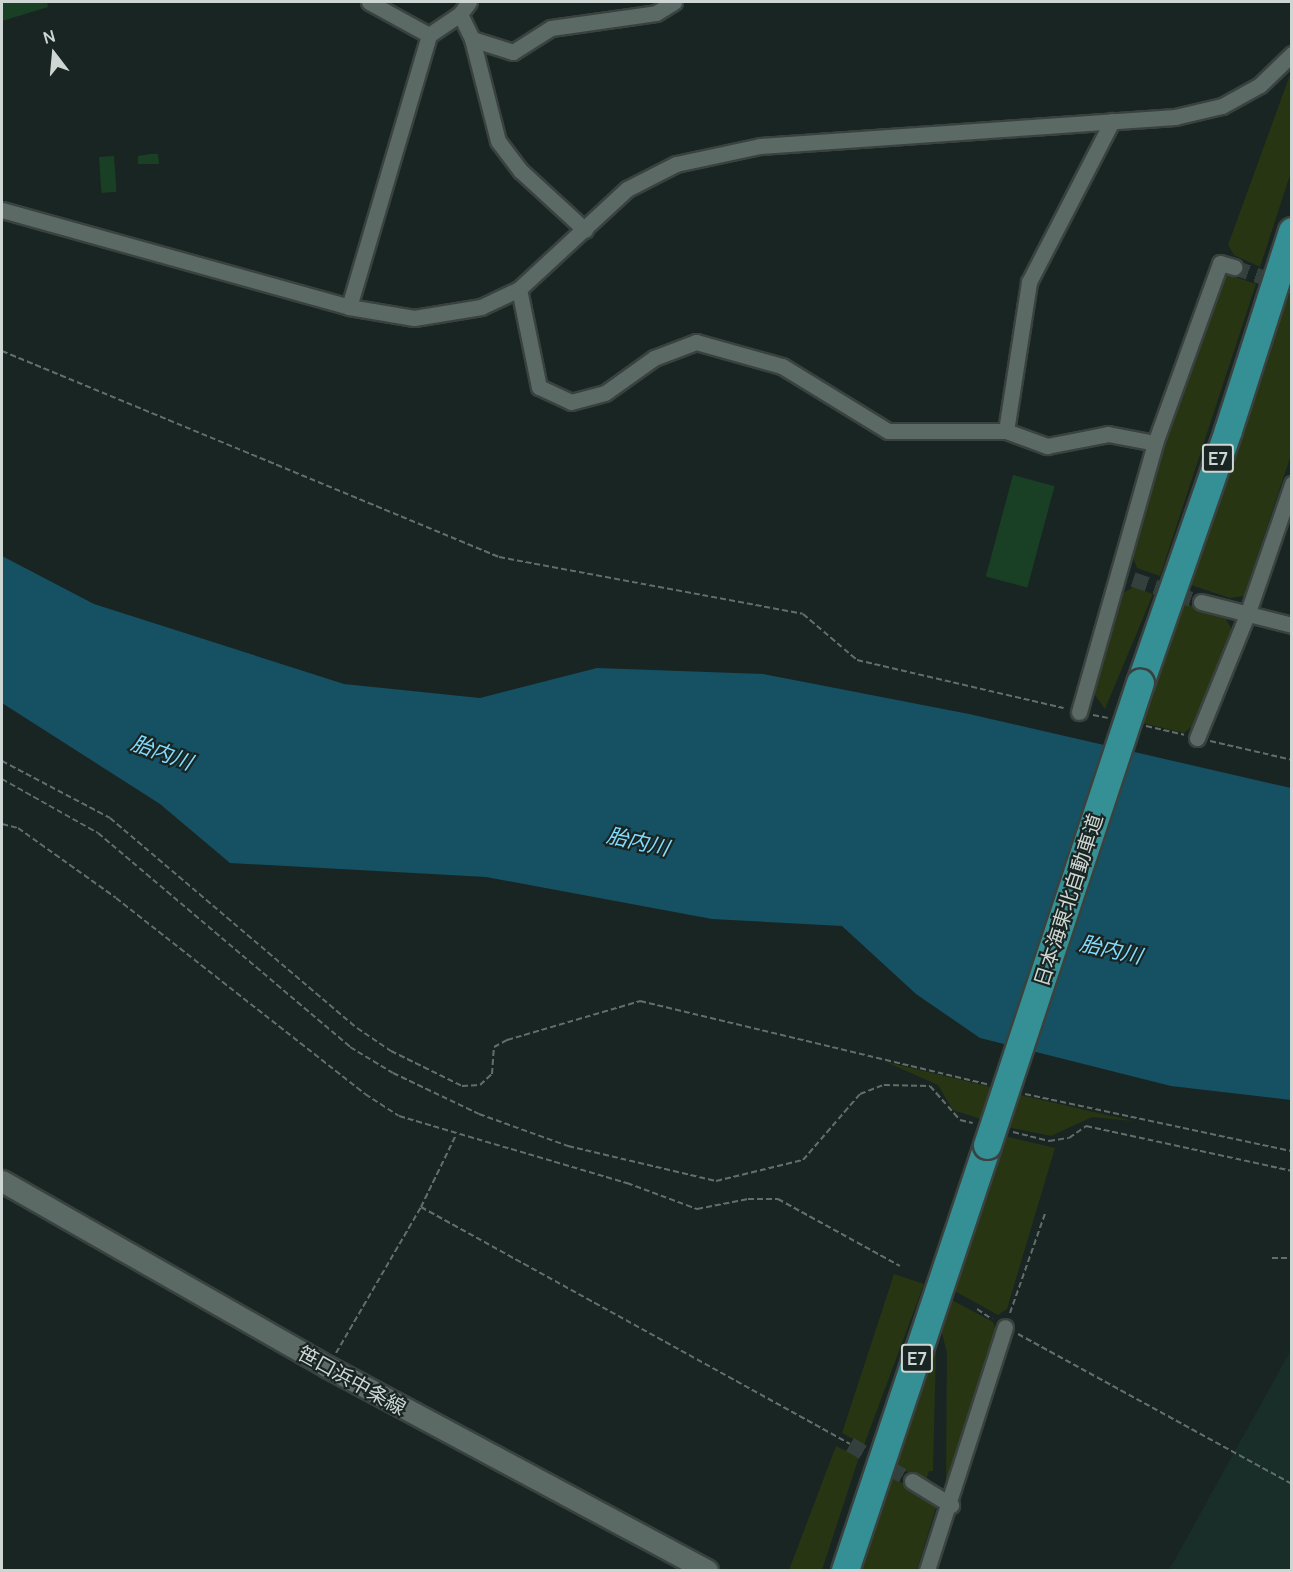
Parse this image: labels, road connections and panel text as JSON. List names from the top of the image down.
{
  "streets": {
    "highway": ["E7", "日本海東北自動車道"],
    "main road": ["笹口浜中条線"]
  },
  "water": ["胎内川"],
  "north": "top"
}
